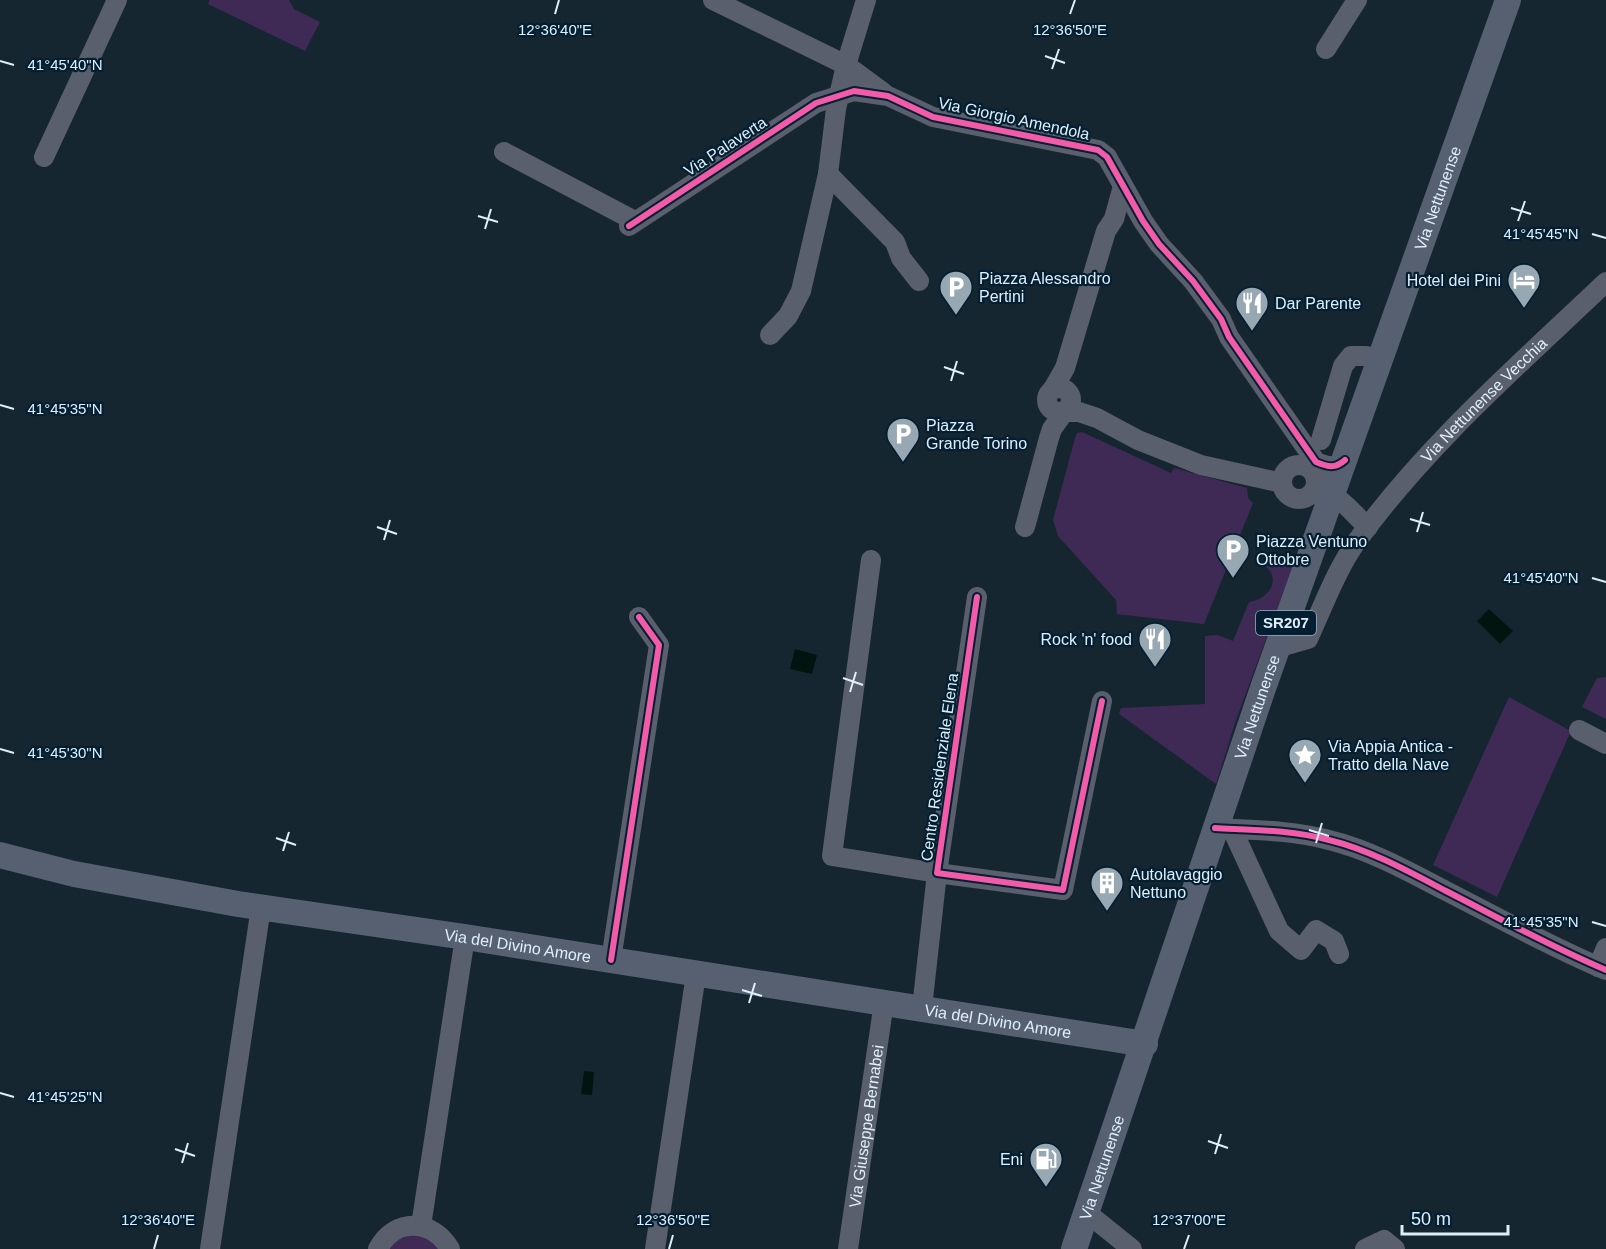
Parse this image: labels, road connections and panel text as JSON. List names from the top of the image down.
{
  "streets": {
    "main road": ["Via Nettunense", "SR207", "Via del Divino Amore"],
    "street": [
      "Via Giorgio Amendola",
      "Via Palaverta",
      "Via Nettunense Vecchia",
      "Centro Residenziale Elena",
      "Via Giuseppe Bernabei"
    ]
  },
  "crossings": [
    ["Via Giorgio Amendola", "Via Palaverta"],
    ["Via Giorgio Amendola", "Via Nettunense"],
    ["Via Nettunense", "Via Nettunense Vecchia"],
    ["Via Nettunense", "Via del Divino Amore"],
    ["Centro Residenziale Elena", "Via del Divino Amore"],
    ["Via del Divino Amore", "Via Giuseppe Bernabei"]
  ],
  "places": {
    "hotel": ["Hotel dei Pini"],
    "parking": ["Piazza Alessandro Pertini", "Piazza Grande Torino", "Piazza Ventuno Ottobre"],
    "restaurant": ["Dar Parente", "Rock 'n' food"],
    "place": ["Via Appia Antica - Tratto della Nave"],
    "building": ["Autolavaggio Nettuno"],
    "fuel station": ["Eni"]
  },
  "scale_bar": "50 m",
  "coordinates": [
    "12°36'40\"E",
    "12°36'50\"E",
    "41°45'40\"N",
    "41°45'45\"N",
    "41°45'35\"N",
    "41°45'30\"N",
    "41°45'25\"N",
    "12°37'00\"E"
  ]
}
